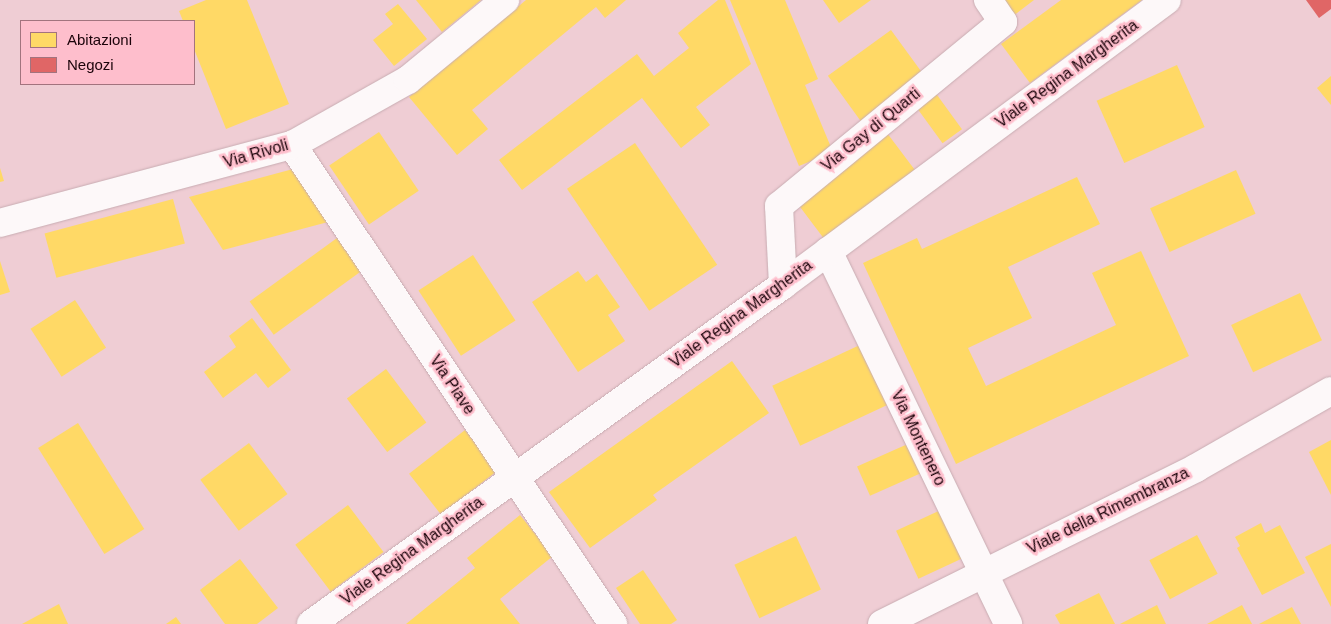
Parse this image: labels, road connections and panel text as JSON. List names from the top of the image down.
{
  "streets": {
    "street": [
      "Viale Regina Margherita",
      "Via Gay di Quarti",
      "Via Rivoli",
      "Via Piave",
      "Via Montenero",
      "Viale della Rimembranza"
    ]
  },
  "crossings": [
    ["Viale Regina Margherita", "Via Gay di Quarti"],
    ["Viale Regina Margherita", "Via Piave"],
    ["Viale Regina Margherita", "Via Montenero"],
    ["Via Rivoli", "Via Piave"],
    ["Via Montenero", "Viale della Rimembranza"]
  ],
  "legend": ["Abitazioni", "Negozi"]
}
